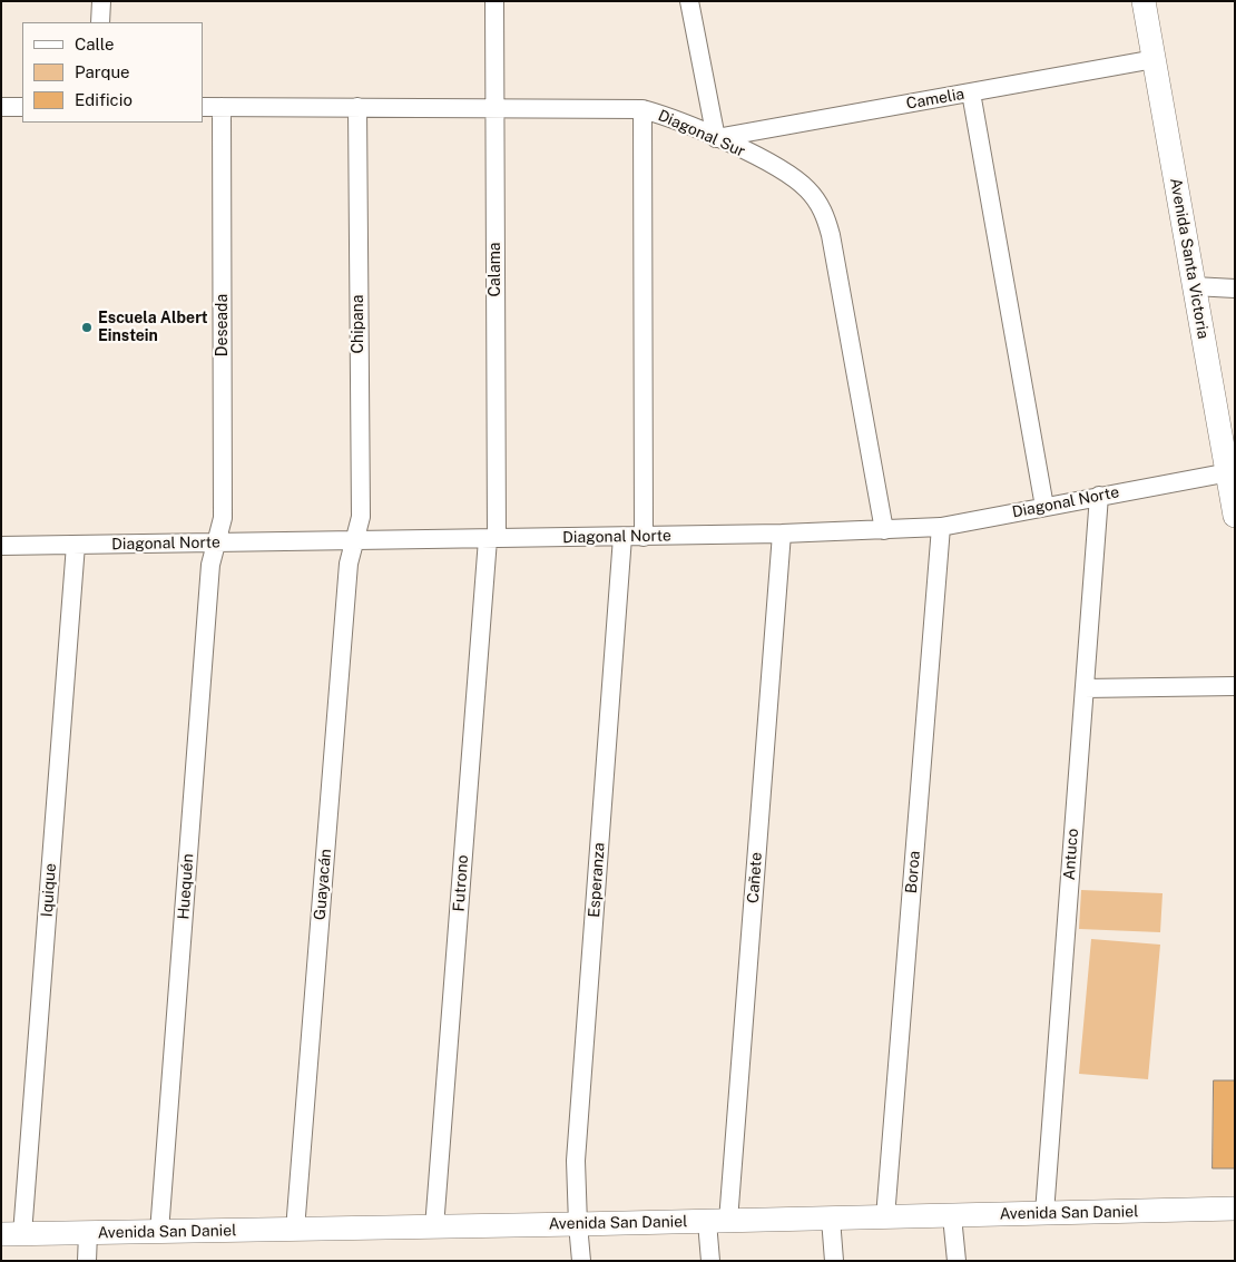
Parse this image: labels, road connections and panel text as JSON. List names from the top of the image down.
{
  "streets": {
    "street": [
      "Camelia",
      "Diagonal Sur",
      "Avenida Santa Victoria",
      "Calama",
      "Chipana",
      "Deseada",
      "Diagonal Norte",
      "Antuco",
      "Boroa",
      "Cañete",
      "Esperanza",
      "Futrono",
      "Guayacán",
      "Huequén",
      "Iquique",
      "Avenida San Daniel"
    ]
  },
  "crossings": [
    ["Camelia", "Diagonal Sur"],
    ["Camelia", "Avenida Santa Victoria"],
    ["Diagonal Sur", "Calama"],
    ["Diagonal Sur", "Chipana"],
    ["Diagonal Sur", "Deseada"],
    ["Diagonal Sur", "Diagonal Norte"],
    ["Avenida Santa Victoria", "Diagonal Norte"],
    ["Calama", "Diagonal Norte"],
    ["Calama", "Futrono"],
    ["Chipana", "Diagonal Norte"],
    ["Chipana", "Guayacán"],
    ["Deseada", "Diagonal Norte"],
    ["Deseada", "Huequén"],
    ["Diagonal Norte", "Antuco"],
    ["Diagonal Norte", "Boroa"],
    ["Diagonal Norte", "Cañete"],
    ["Diagonal Norte", "Esperanza"],
    ["Diagonal Norte", "Futrono"],
    ["Diagonal Norte", "Guayacán"],
    ["Diagonal Norte", "Huequén"],
    ["Diagonal Norte", "Iquique"],
    ["Antuco", "Avenida San Daniel"],
    ["Boroa", "Avenida San Daniel"],
    ["Cañete", "Avenida San Daniel"],
    ["Esperanza", "Avenida San Daniel"],
    ["Futrono", "Avenida San Daniel"],
    ["Guayacán", "Avenida San Daniel"],
    ["Huequén", "Avenida San Daniel"],
    ["Iquique", "Avenida San Daniel"]
  ],
  "places": ["Escuela Albert Einstein"],
  "legend": ["Calle", "Parque", "Edificio"]
}
